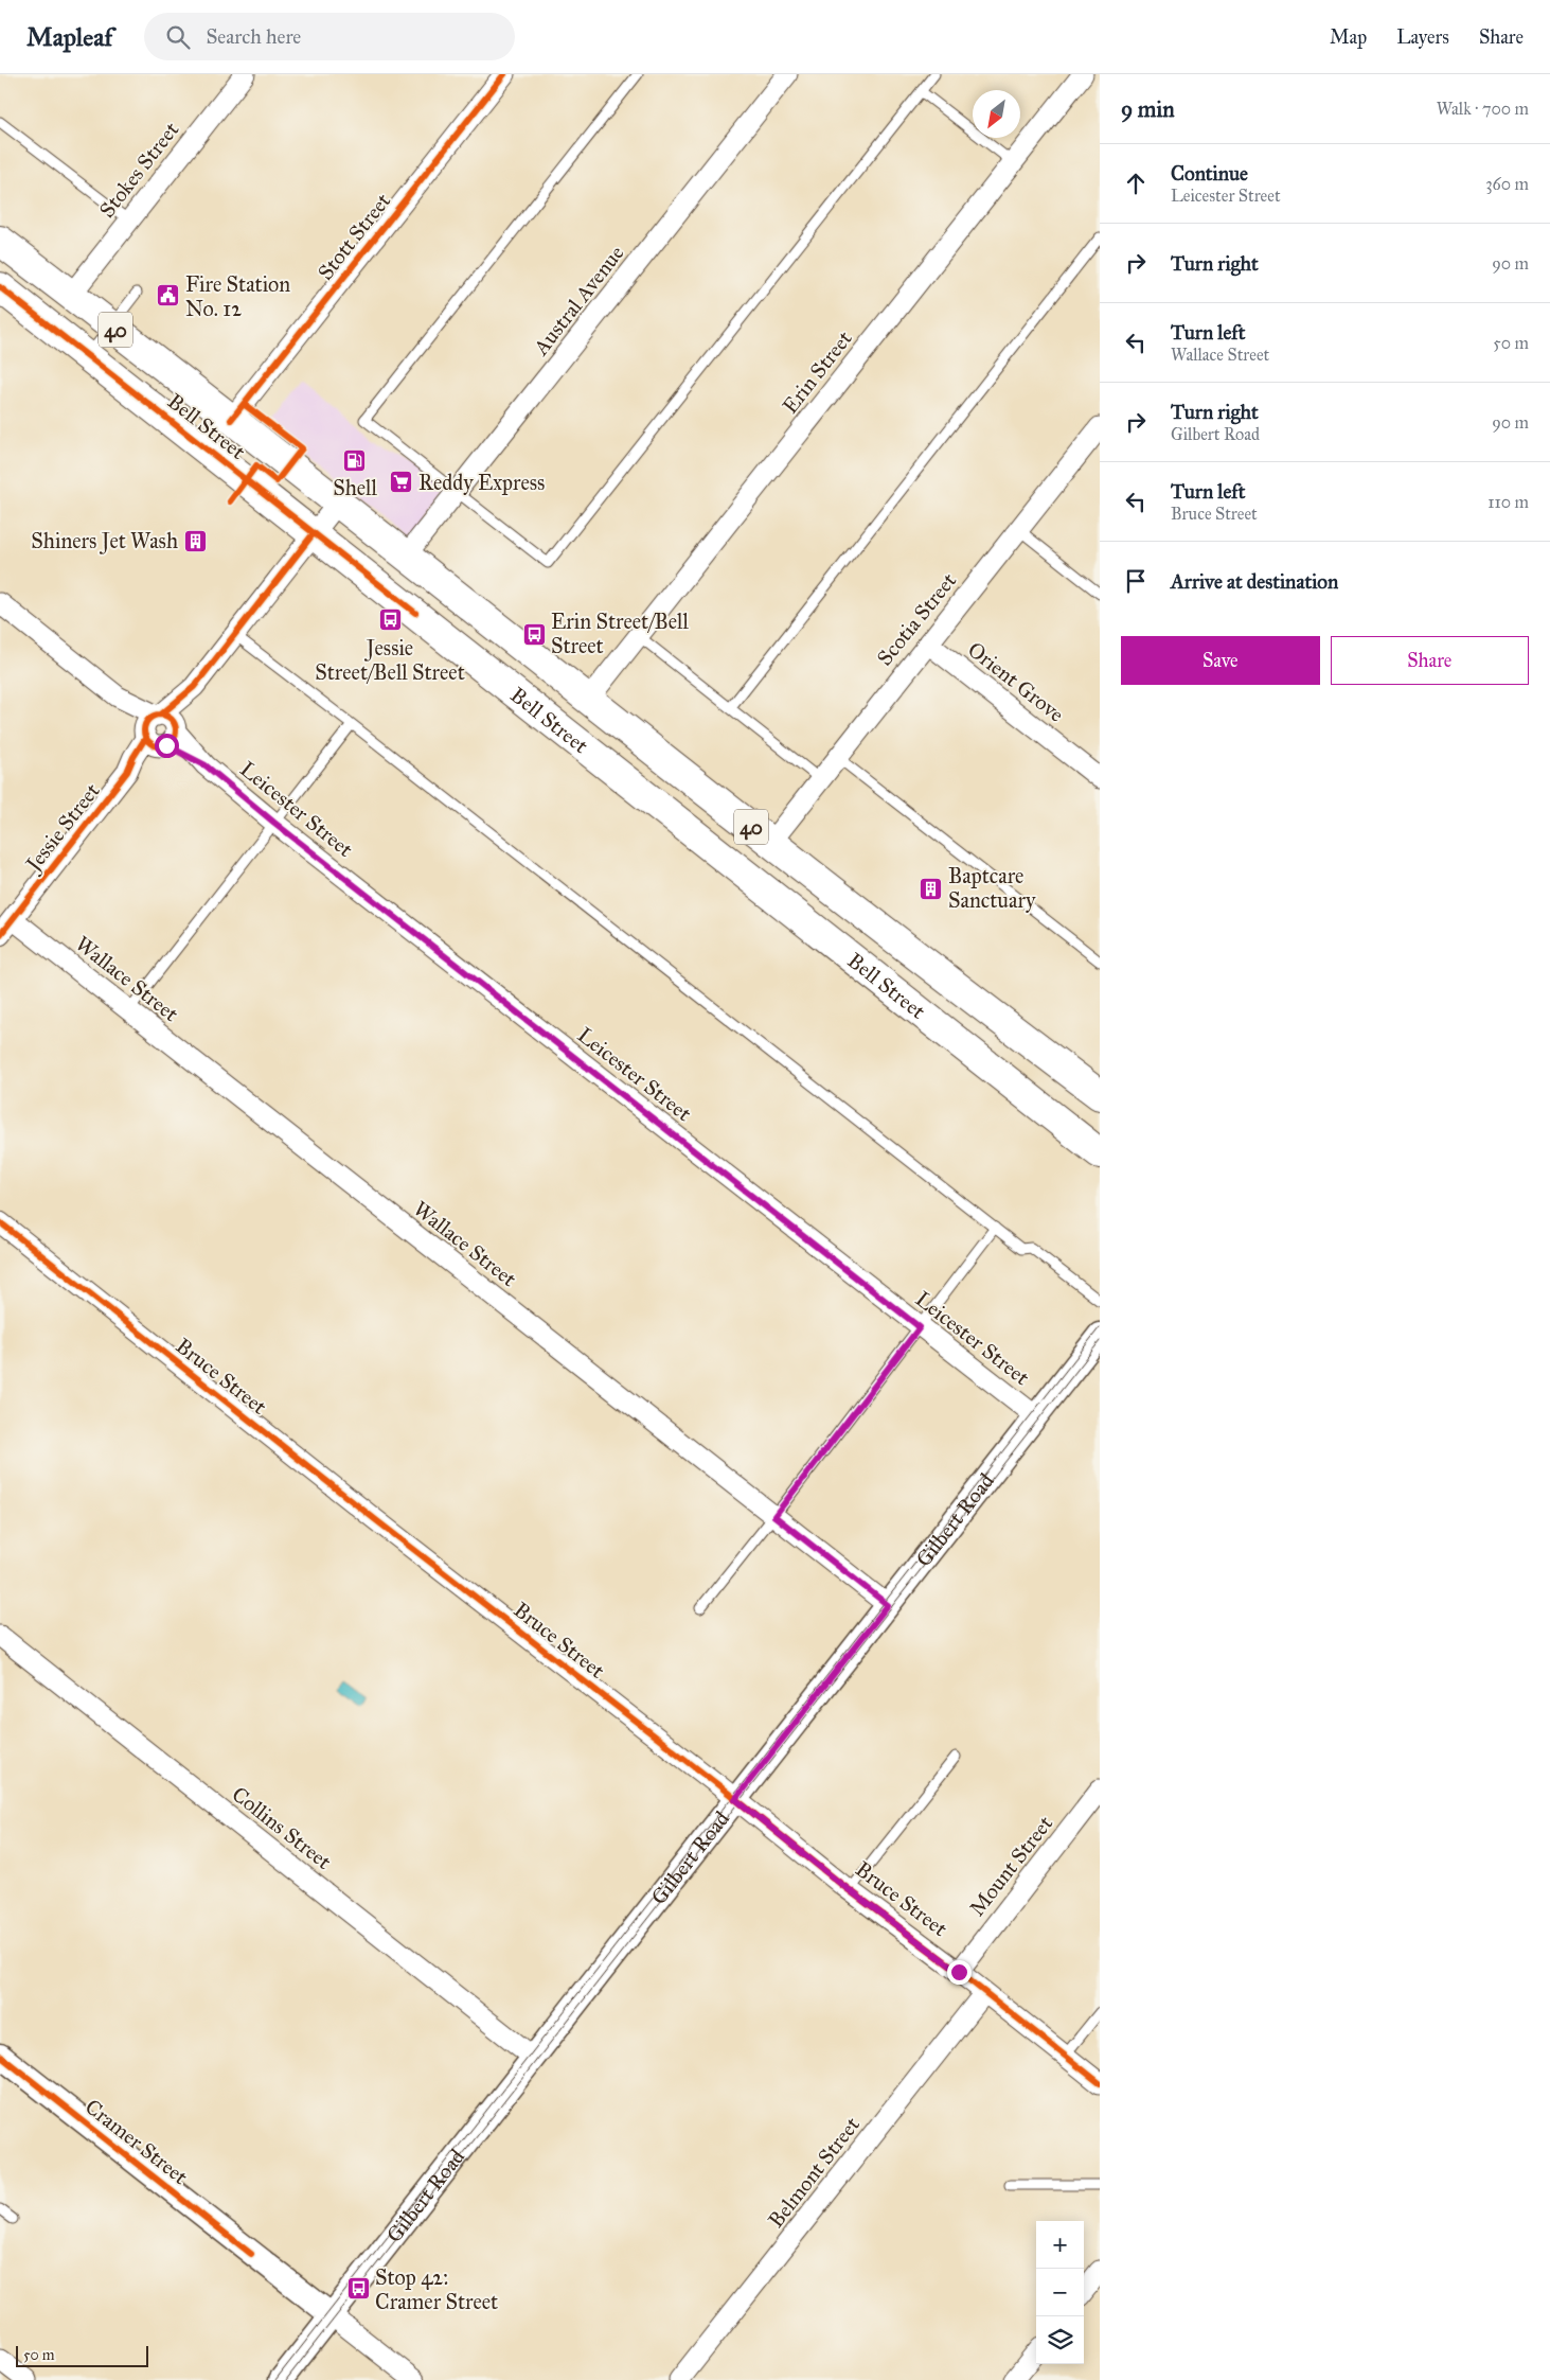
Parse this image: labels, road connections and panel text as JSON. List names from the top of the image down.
{
  "streets": {
    "highway": ["40", "Bell Street"],
    "street": [
      "Stokes Street",
      "Stott Street",
      "Austral Avenue",
      "Erin Street",
      "Scotia Street",
      "Orient Grove",
      "Leicester Street",
      "Jessie Street",
      "Wallace Street",
      "Bruce Street",
      "Gilbert Road",
      "Collins Street",
      "Mount Street",
      "Cramer Street",
      "Belmont Street"
    ]
  },
  "crossings": [
    ["Stokes Street", "Bell Street"],
    ["Stott Street", "Bell Street"],
    ["Austral Avenue", "Bell Street"],
    ["Erin Street", "Bell Street"],
    ["Bell Street", "Scotia Street"],
    ["Bell Street", "Jessie Street"],
    ["Scotia Street", "Orient Grove"],
    ["Leicester Street", "Jessie Street"],
    ["Leicester Street", "Gilbert Road"],
    ["Jessie Street", "Wallace Street"],
    ["Wallace Street", "Gilbert Road"],
    ["Bruce Street", "Gilbert Road"],
    ["Bruce Street", "Mount Street"],
    ["Bruce Street", "Belmont Street"],
    ["Gilbert Road", "Collins Street"],
    ["Gilbert Road", "Cramer Street"]
  ],
  "places": {
    "public building": ["Fire Station No. 12"],
    "fuel station": ["Shell"],
    "supermarket": ["Reddy Express"],
    "building": ["Shiners Jet Wash", "Baptcare Sanctuary"],
    "bus stop": ["Jessie Street/Bell Street", "Erin Street/Bell Street", "Stop 42: Cramer Street"]
  },
  "scale_bar": "50 m",
  "north": "bottom left",
  "page": {
    "header": "Mapleaf",
    "search": "Search here",
    "nav": ["Map", "Layers", "Share"],
    "heading": ["9 min", "Walk · 700 m"],
    "list": [
      ["Continue", "Leicester Street", "360 m"],
      ["Turn right", "90 m"],
      ["Turn left", "Wallace Street", "50 m"],
      ["Turn right", "Gilbert Road", "90 m"],
      ["Turn left", "Bruce Street", "110 m"],
      "Arrive at destination"
    ],
    "buttons": ["Save", "Share"],
    "map_buttons": ["+", "−"],
    "scale": "50 m"
  }
}
